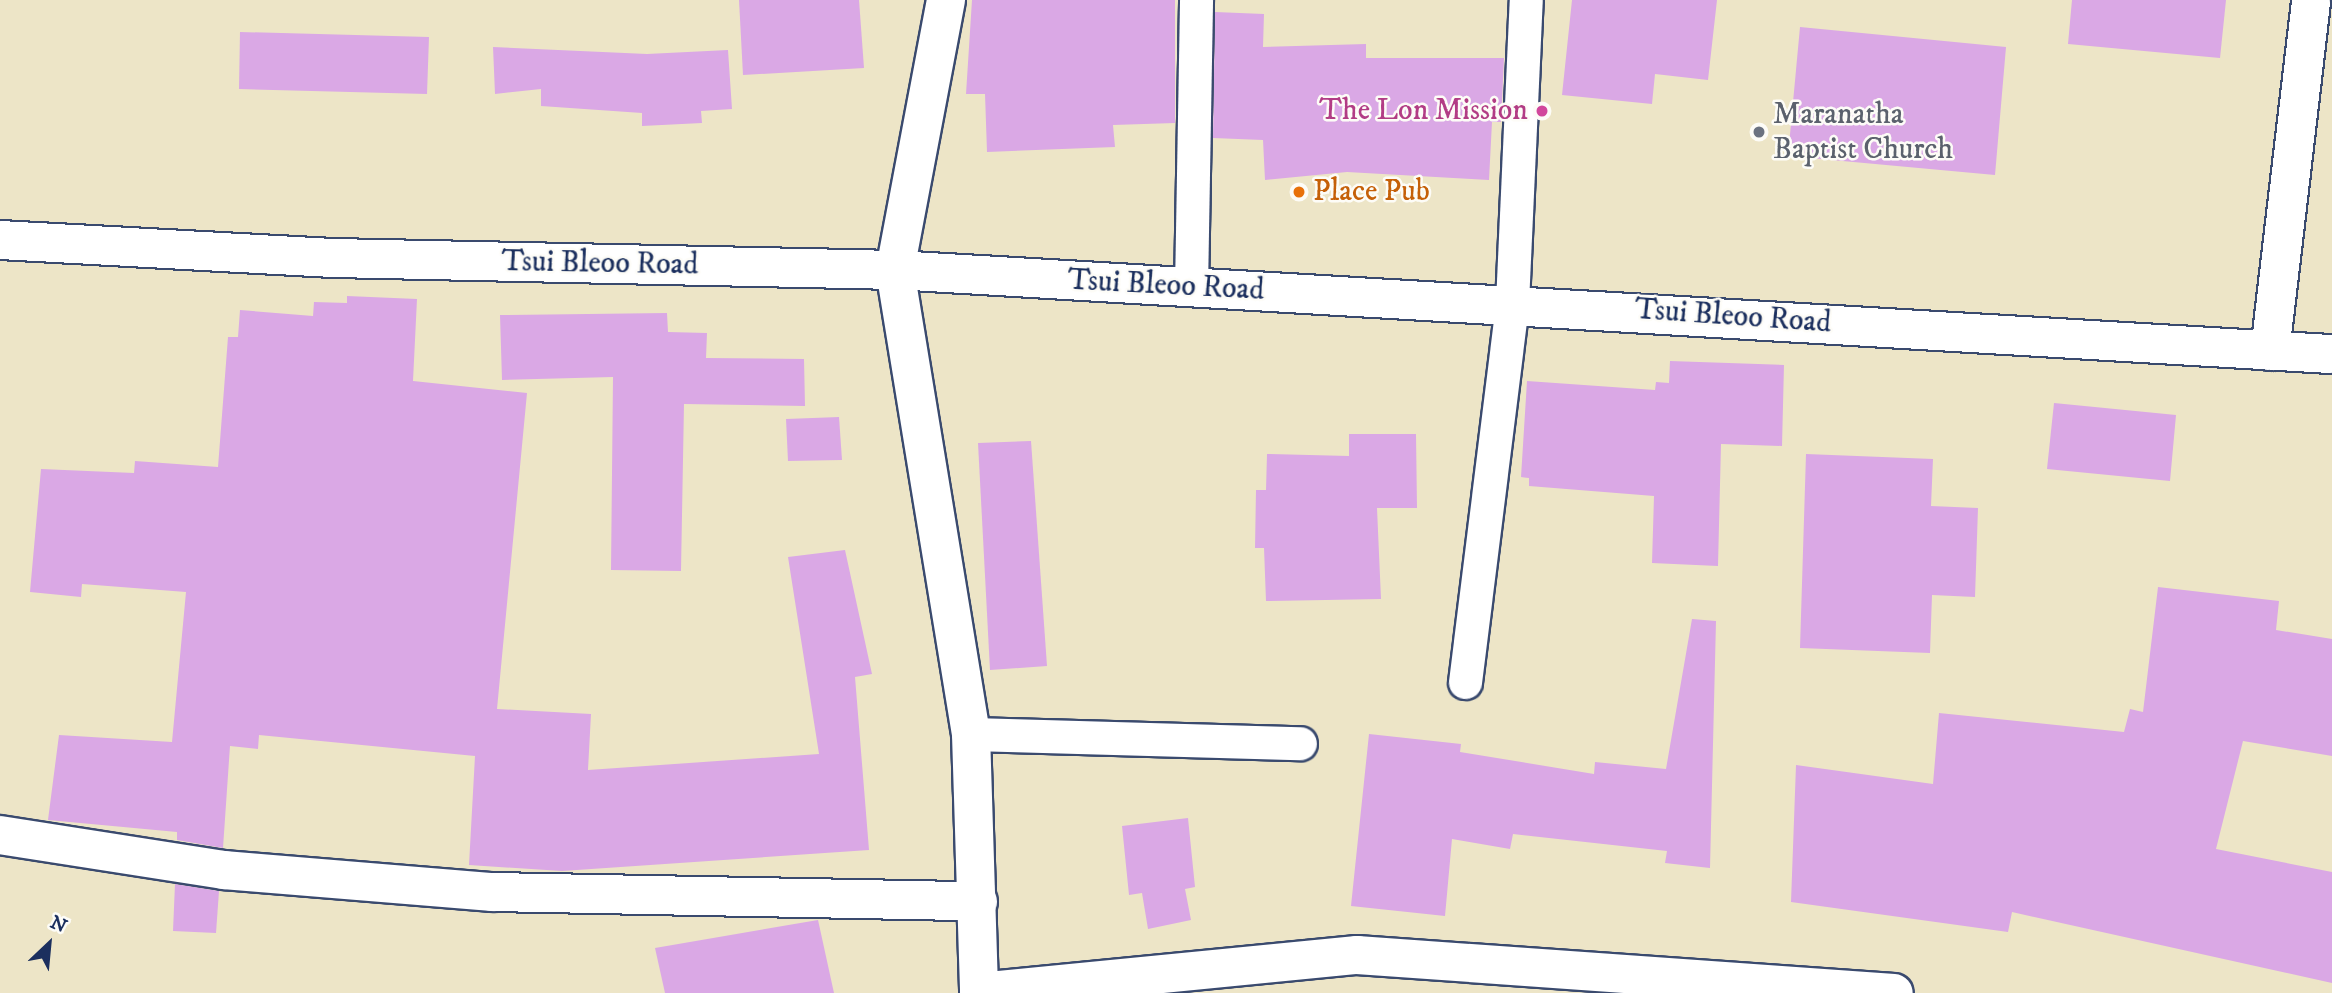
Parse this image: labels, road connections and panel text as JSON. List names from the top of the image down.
{
  "streets": {
    "street": ["Tsui Bleoo Road"]
  },
  "places": ["The Lon Mission", "Maranatha Baptist Church", "Place Pub"],
  "north": "top right"
}
